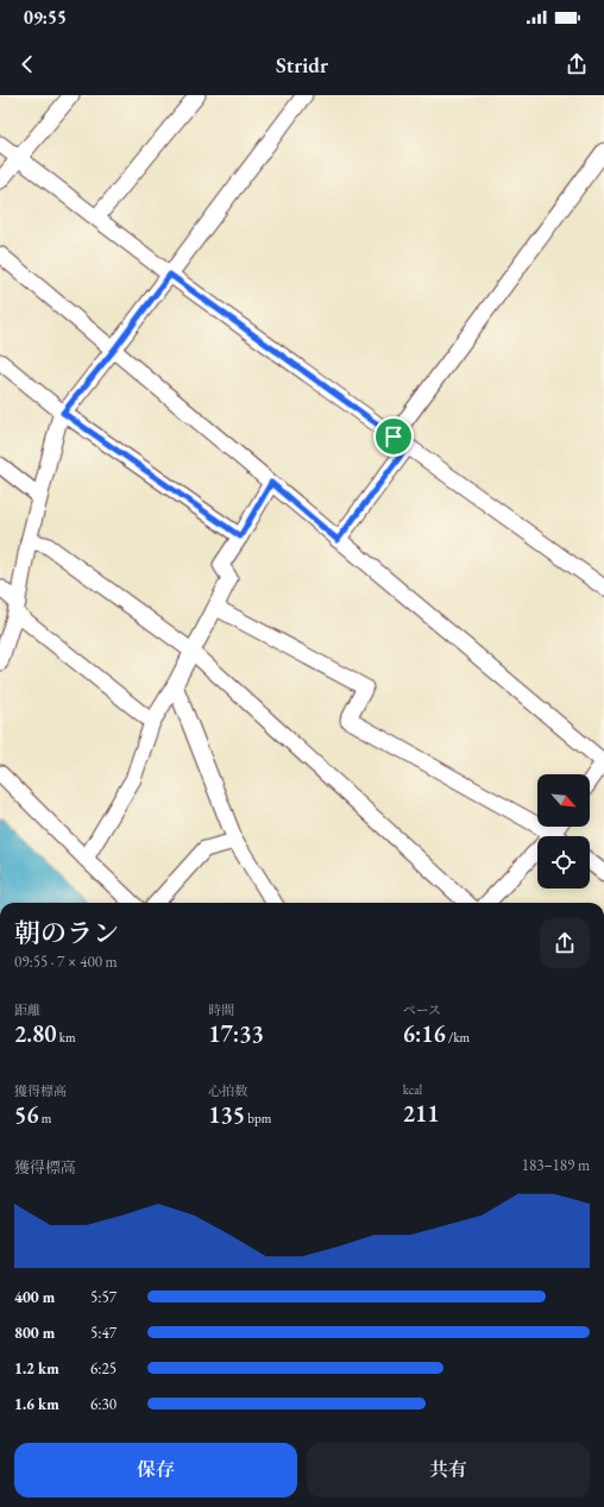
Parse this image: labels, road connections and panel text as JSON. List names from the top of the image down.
{
  "north": "bottom right",
  "page": {
    "status": "09:55",
    "header": "Stridr",
    "heading": ["朝のラン", "09:55 · 7 × 400 m"],
    "stats": [
      ["距離", "2.80 km"],
      ["時間", "17:33"],
      ["ペース", "6:16 /km"],
      ["獲得標高", "56 m"],
      ["心拍数", "135 bpm"],
      ["kcal", "211"]
    ],
    "chart": ["獲得標高", "183–189 m"],
    "list": [
      {
        "name": "400 m",
        "note": "5:57"
      },
      {
        "name": "800 m",
        "note": "5:47"
      },
      {
        "name": "1.2 km",
        "note": "6:25"
      },
      {
        "name": "1.6 km",
        "note": "6:30"
      }
    ],
    "buttons": ["保存", "共有"]
  }
}
